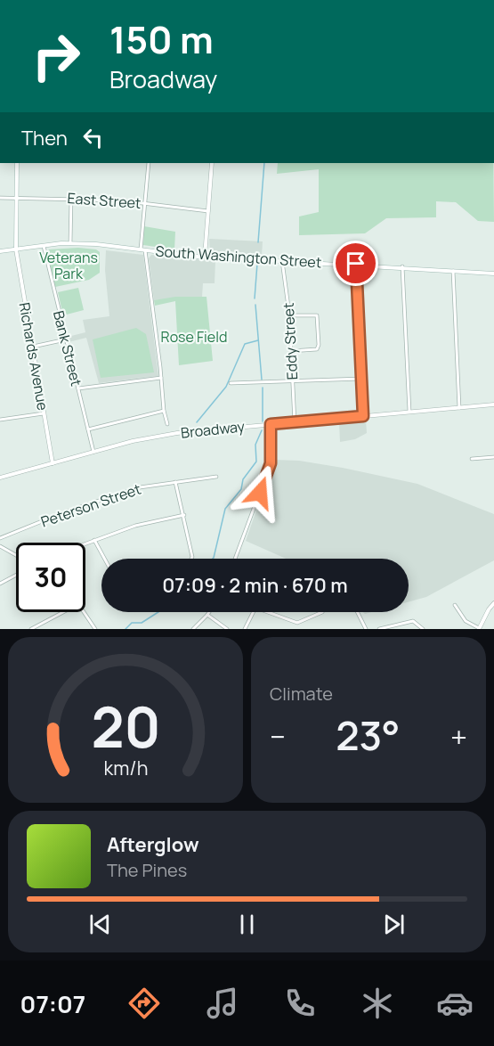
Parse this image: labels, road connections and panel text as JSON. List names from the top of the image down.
{
  "streets": {
    "street": [
      "East Street",
      "South Washington Street",
      "Eddy Street",
      "Bank Street",
      "Richards Avenue",
      "Broadway",
      "Peterson Street"
    ]
  },
  "crossings": [
    ["East Street", "Richards Avenue"],
    ["South Washington Street", "Eddy Street"],
    ["South Washington Street", "Bank Street"],
    ["South Washington Street", "Richards Avenue"],
    ["Eddy Street", "Broadway"],
    ["Bank Street", "Broadway"],
    ["Richards Avenue", "Broadway"]
  ],
  "parks": ["Veterans Park", "Rose Field"],
  "page": {
    "turn": ["150 m", "Broadway"],
    "then": "Then",
    "limit": "30",
    "trip": "07:09 · 2 min · 670 m",
    "tile": "Climate",
    "heat": ["−", "23°", "+"],
    "song": ["Afterglow", "The Pines"],
    "tabs": "07:07",
    "gauge": ["20", "km/h"]
  }
}
